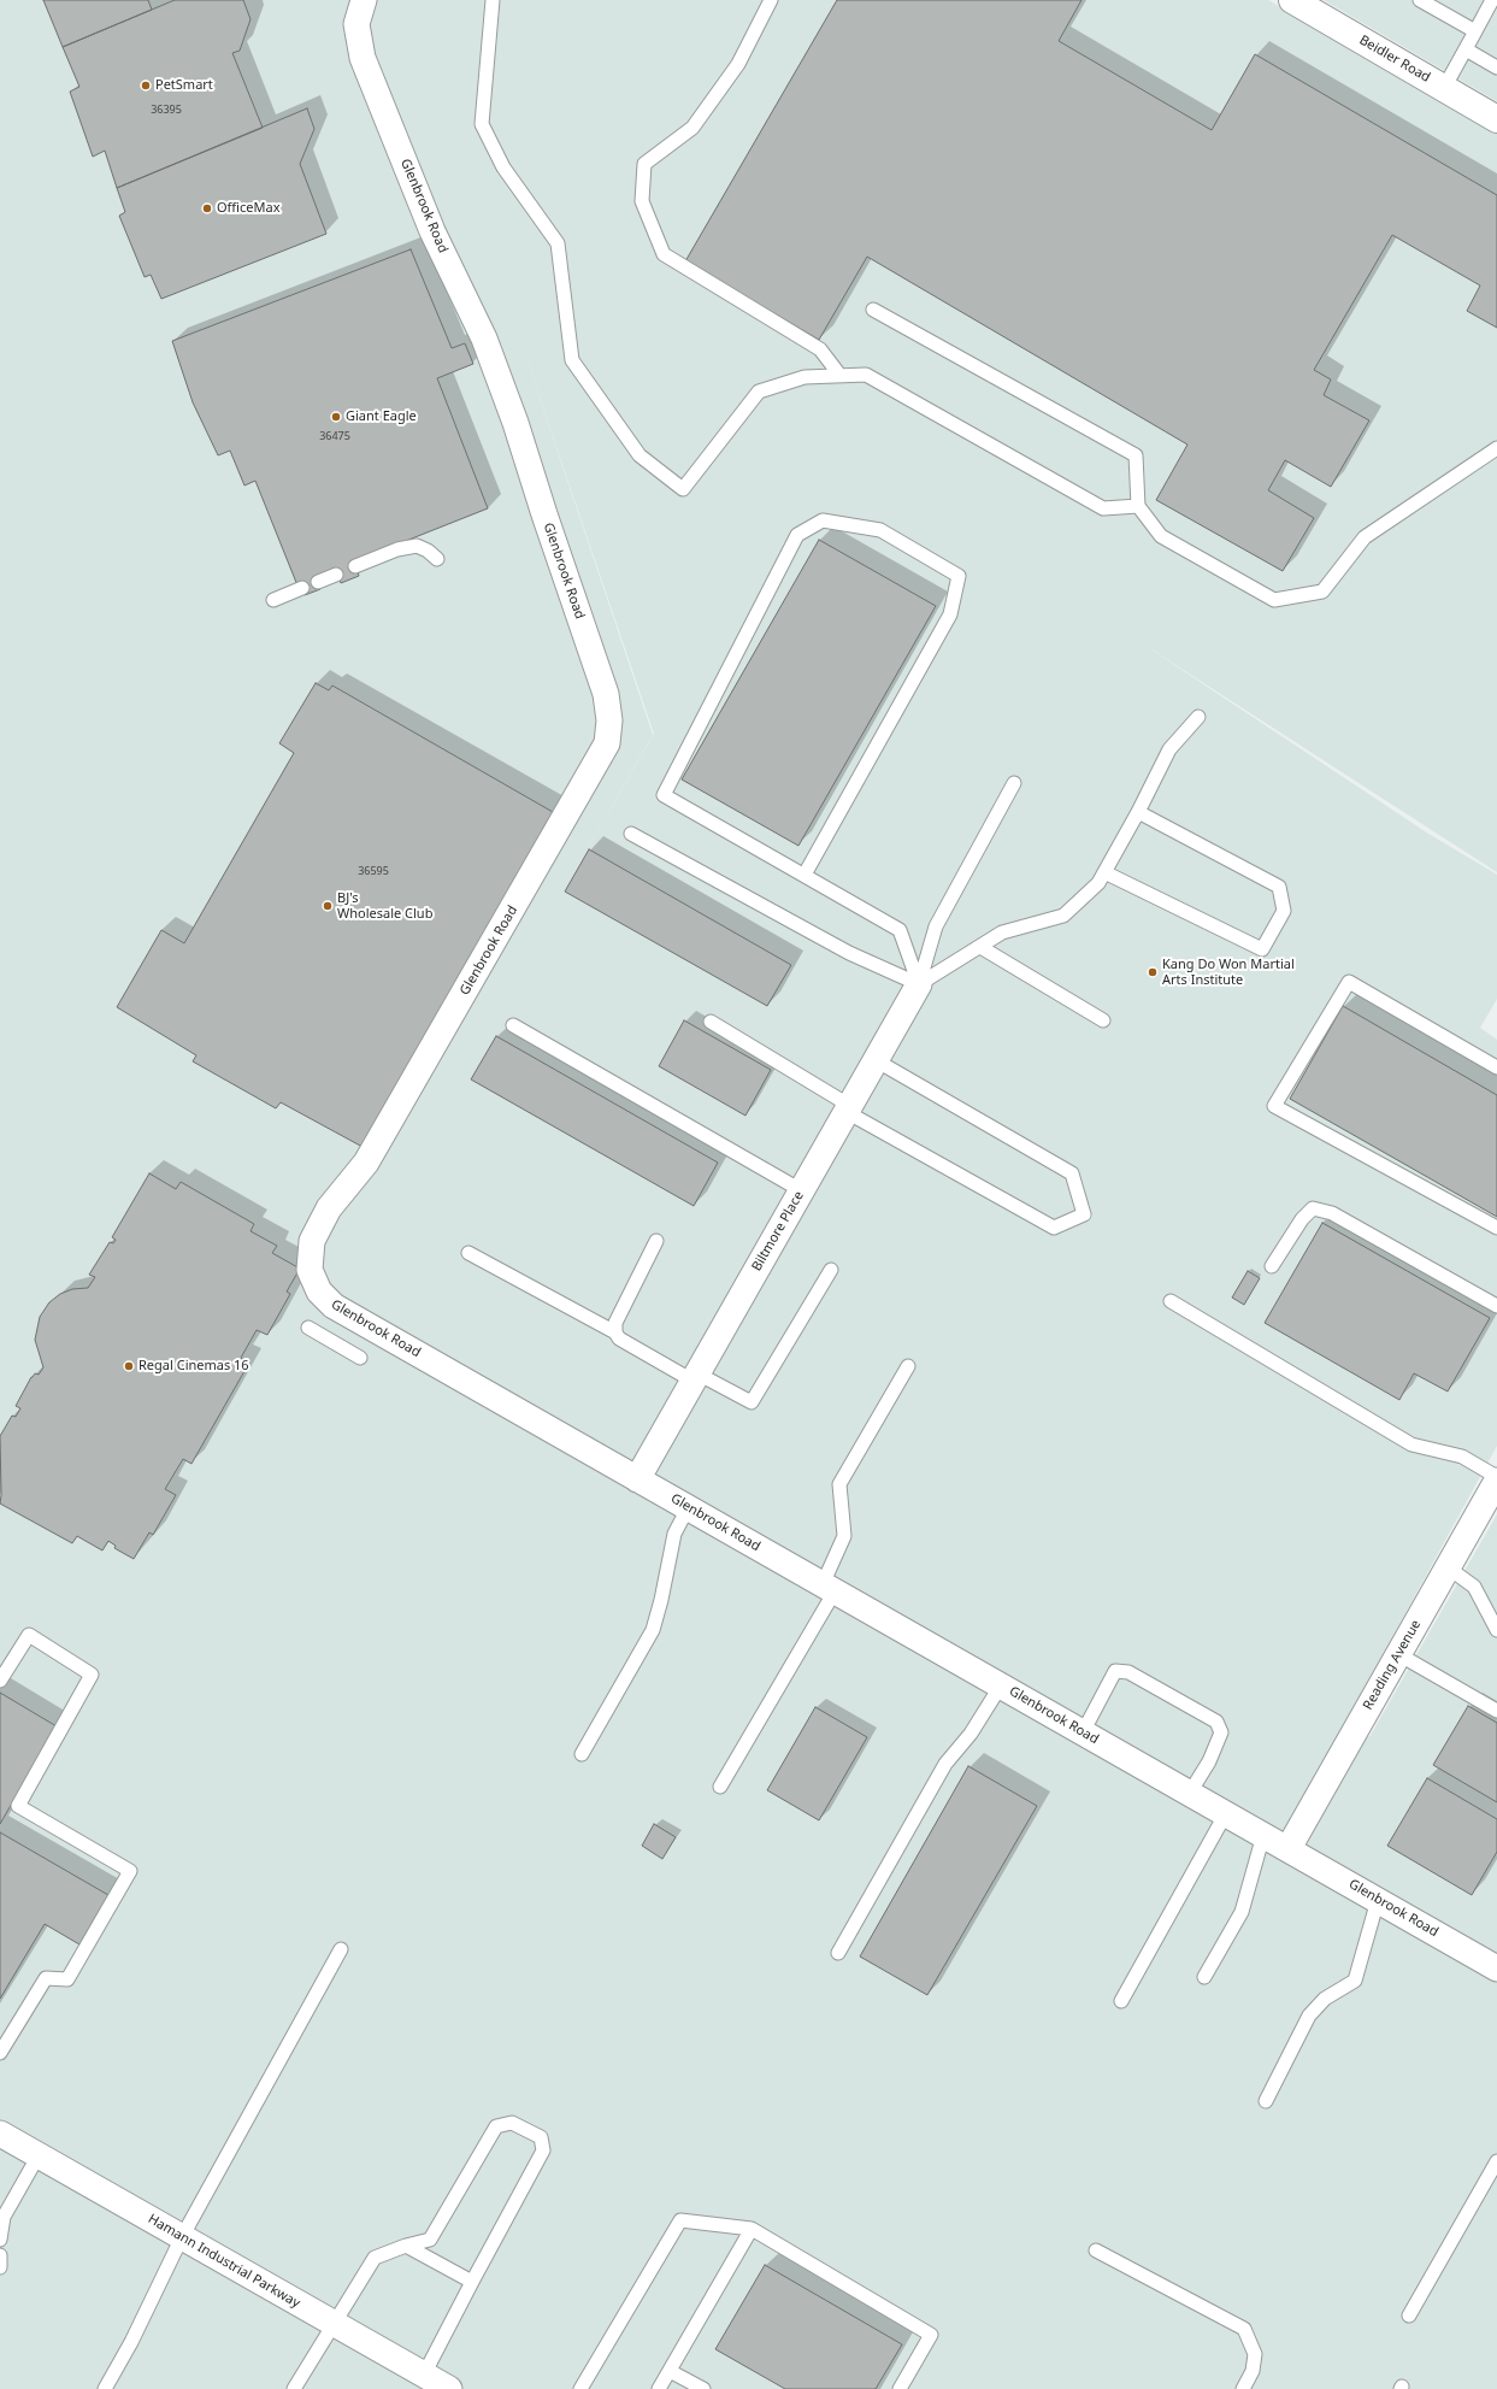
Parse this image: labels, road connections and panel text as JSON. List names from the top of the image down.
{
  "streets": {
    "street": [
      "Beidler Road",
      "Glenbrook Road",
      "Biltmore Place",
      "Reading Avenue",
      "Hamann Industrial Parkway"
    ]
  },
  "crossings": [
    ["Glenbrook Road", "Biltmore Place"],
    ["Glenbrook Road", "Reading Avenue"]
  ],
  "places": [
    "PetSmart",
    "OfficeMax",
    "Giant Eagle",
    "BJ's Wholesale Club",
    "Kang Do Won Martial Arts Institute",
    "Regal Cinemas 16"
  ],
  "house_numbers": ["36395", "36475", "36595"]
}
